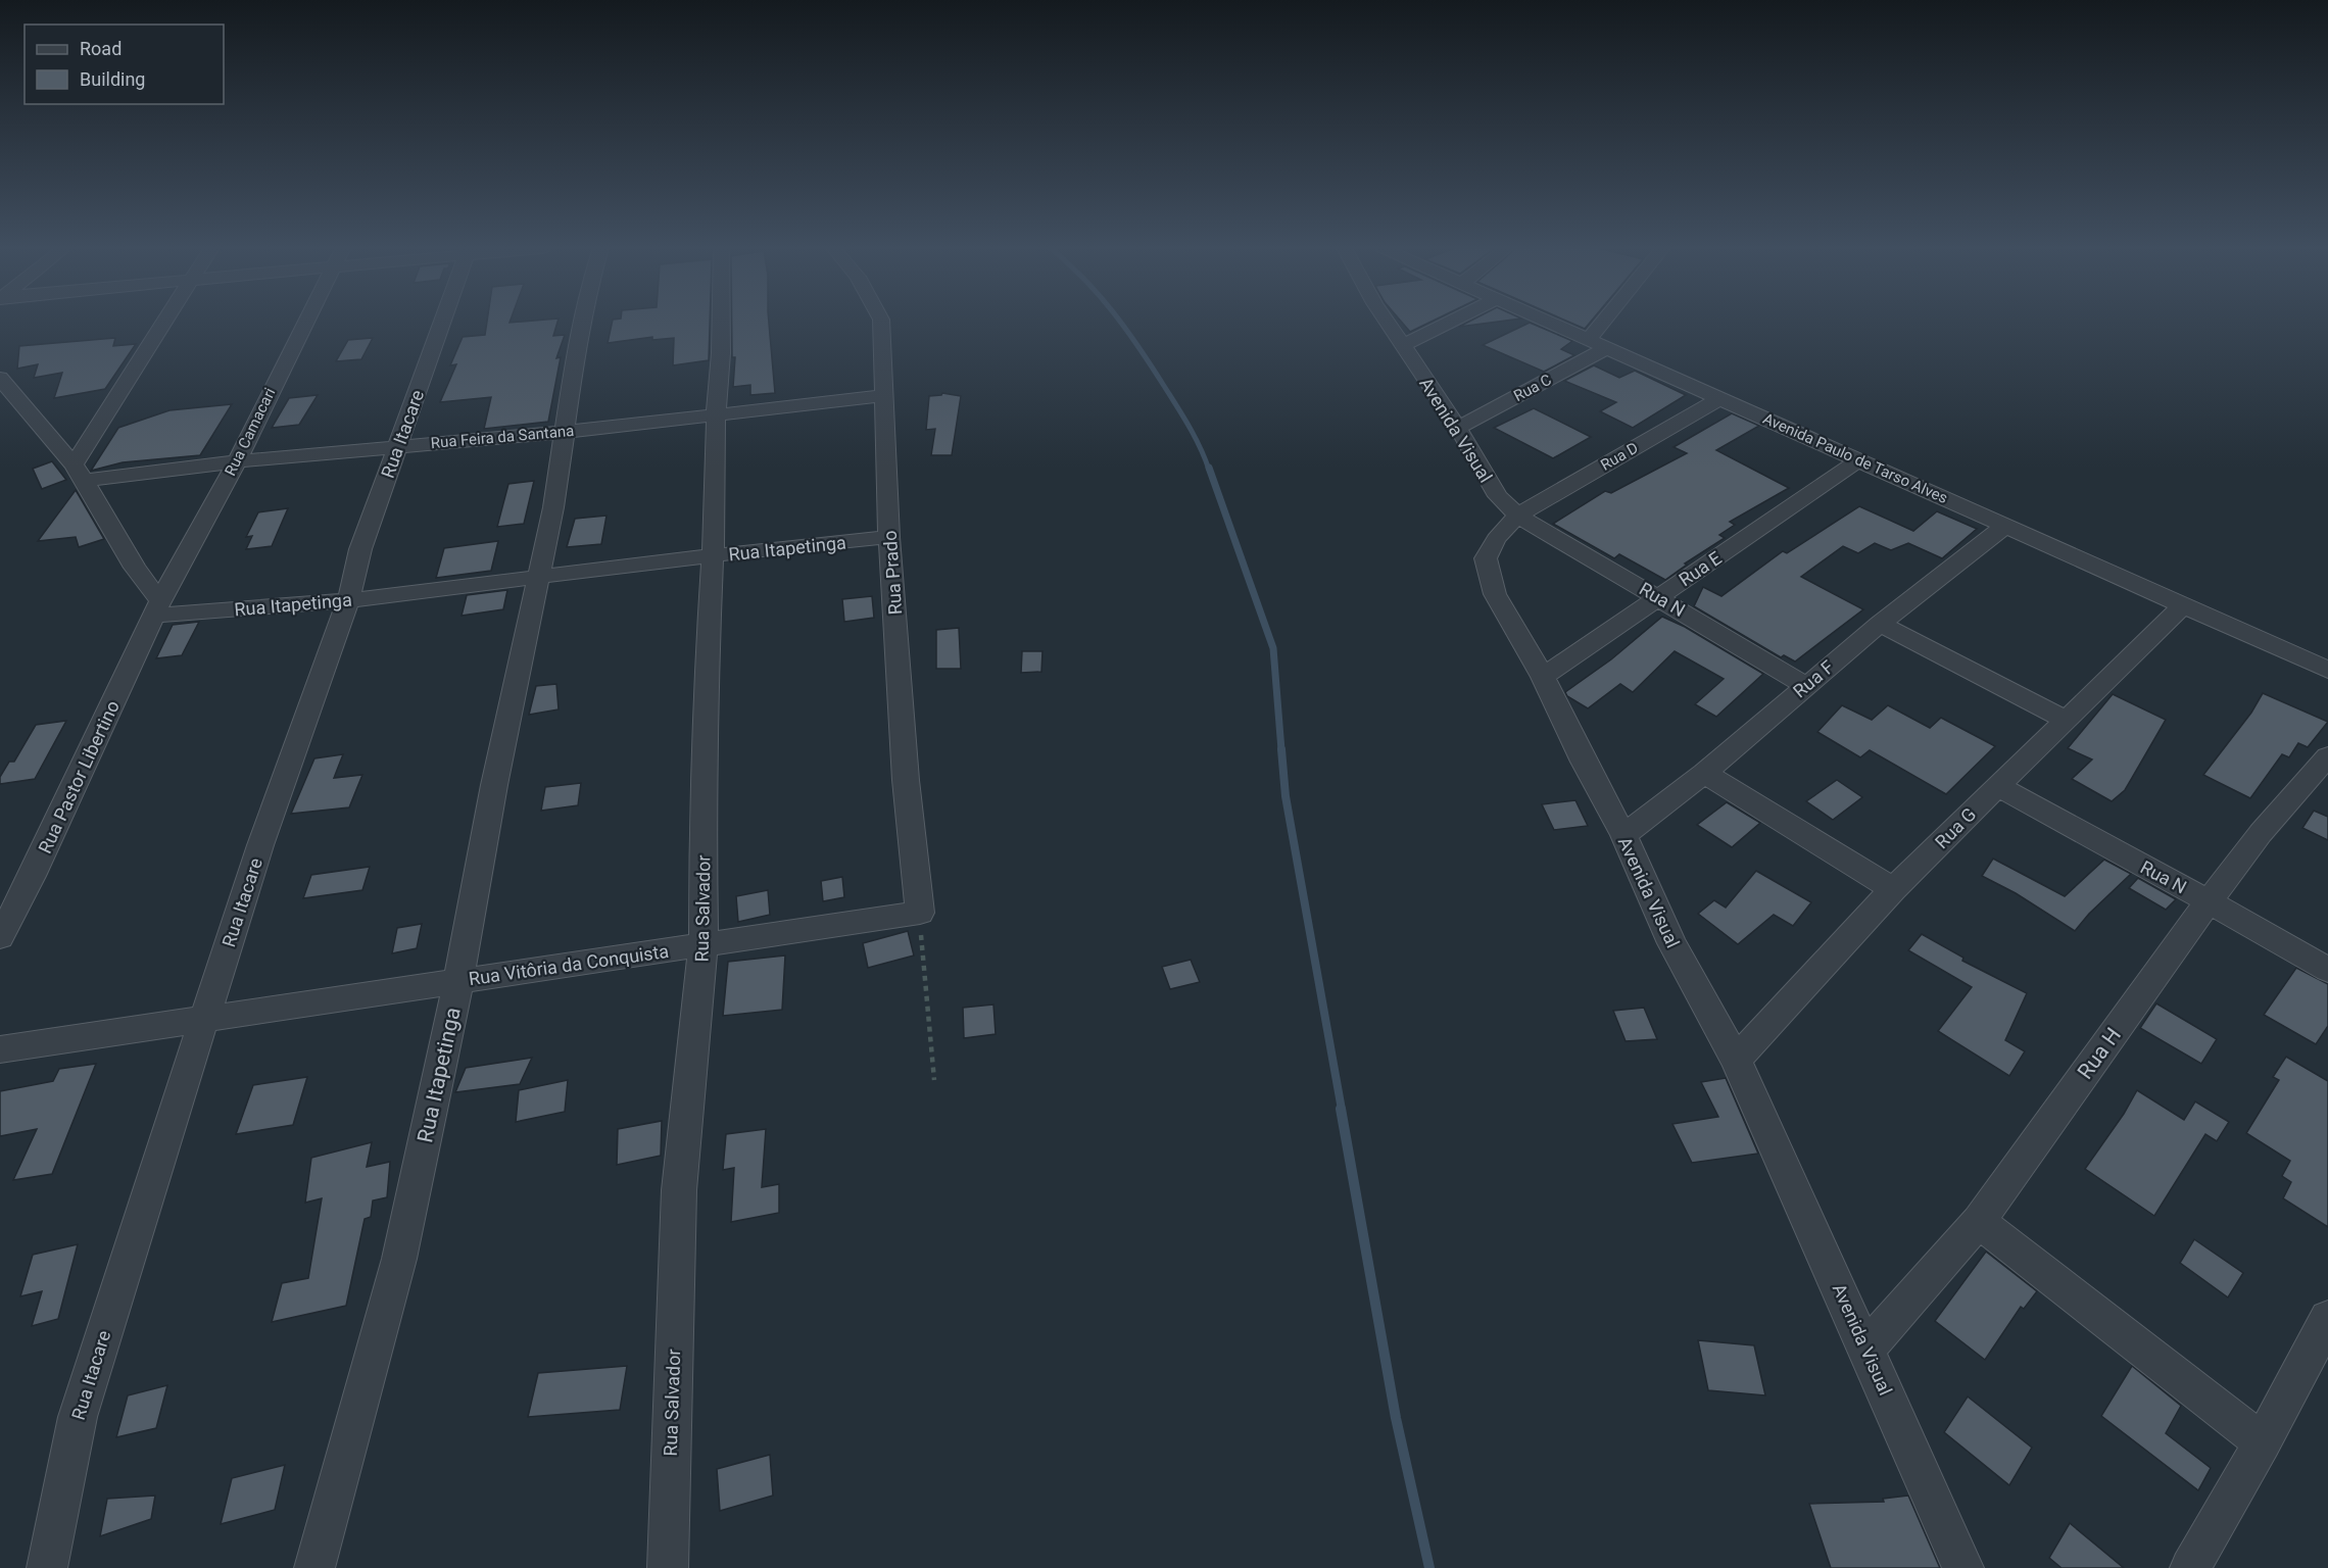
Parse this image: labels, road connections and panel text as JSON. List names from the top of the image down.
{
  "streets": {
    "street": [
      "Rua C",
      "Avenida Visual",
      "Rua Camacari",
      "Rua Itacare",
      "Rua Feira da Santana",
      "Rua D",
      "Avenida Paulo de Tarso Alves",
      "Rua Itapetinga",
      "Rua E",
      "Rua Prado",
      "Rua N",
      "Rua F",
      "Rua Pastor Libertino",
      "Rua G",
      "Rua Salvador",
      "Rua Vitôria da Conquista",
      "Rua H"
    ]
  },
  "crossings": [
    ["Rua C", "Avenida Visual"],
    ["Rua C", "Avenida Paulo de Tarso Alves"],
    ["Avenida Visual", "Rua D"],
    ["Avenida Visual", "Rua E"],
    ["Avenida Visual", "Rua N"],
    ["Avenida Visual", "Rua F"],
    ["Avenida Visual", "Rua G"],
    ["Avenida Visual", "Rua H"],
    ["Rua Camacari", "Rua Feira da Santana"],
    ["Rua Camacari", "Rua Itapetinga"],
    ["Rua Camacari", "Rua Pastor Libertino"],
    ["Rua Itacare", "Rua Feira da Santana"],
    ["Rua Itacare", "Rua Itapetinga"],
    ["Rua Itacare", "Rua Vitôria da Conquista"],
    ["Rua Feira da Santana", "Rua Itapetinga"],
    ["Rua Feira da Santana", "Rua Prado"],
    ["Rua Feira da Santana", "Rua Salvador"],
    ["Rua D", "Avenida Paulo de Tarso Alves"],
    ["Rua D", "Rua N"],
    ["Avenida Paulo de Tarso Alves", "Rua E"],
    ["Avenida Paulo de Tarso Alves", "Rua F"],
    ["Avenida Paulo de Tarso Alves", "Rua G"],
    ["Rua Itapetinga", "Rua Prado"],
    ["Rua Itapetinga", "Rua Pastor Libertino"],
    ["Rua Itapetinga", "Rua Salvador"],
    ["Rua Itapetinga", "Rua Vitôria da Conquista"],
    ["Rua E", "Rua N"],
    ["Rua Prado", "Rua Vitôria da Conquista"],
    ["Rua N", "Rua F"],
    ["Rua N", "Rua G"],
    ["Rua N", "Rua H"],
    ["Rua Salvador", "Rua Vitôria da Conquista"]
  ],
  "legend": ["Road", "Building"]
}
